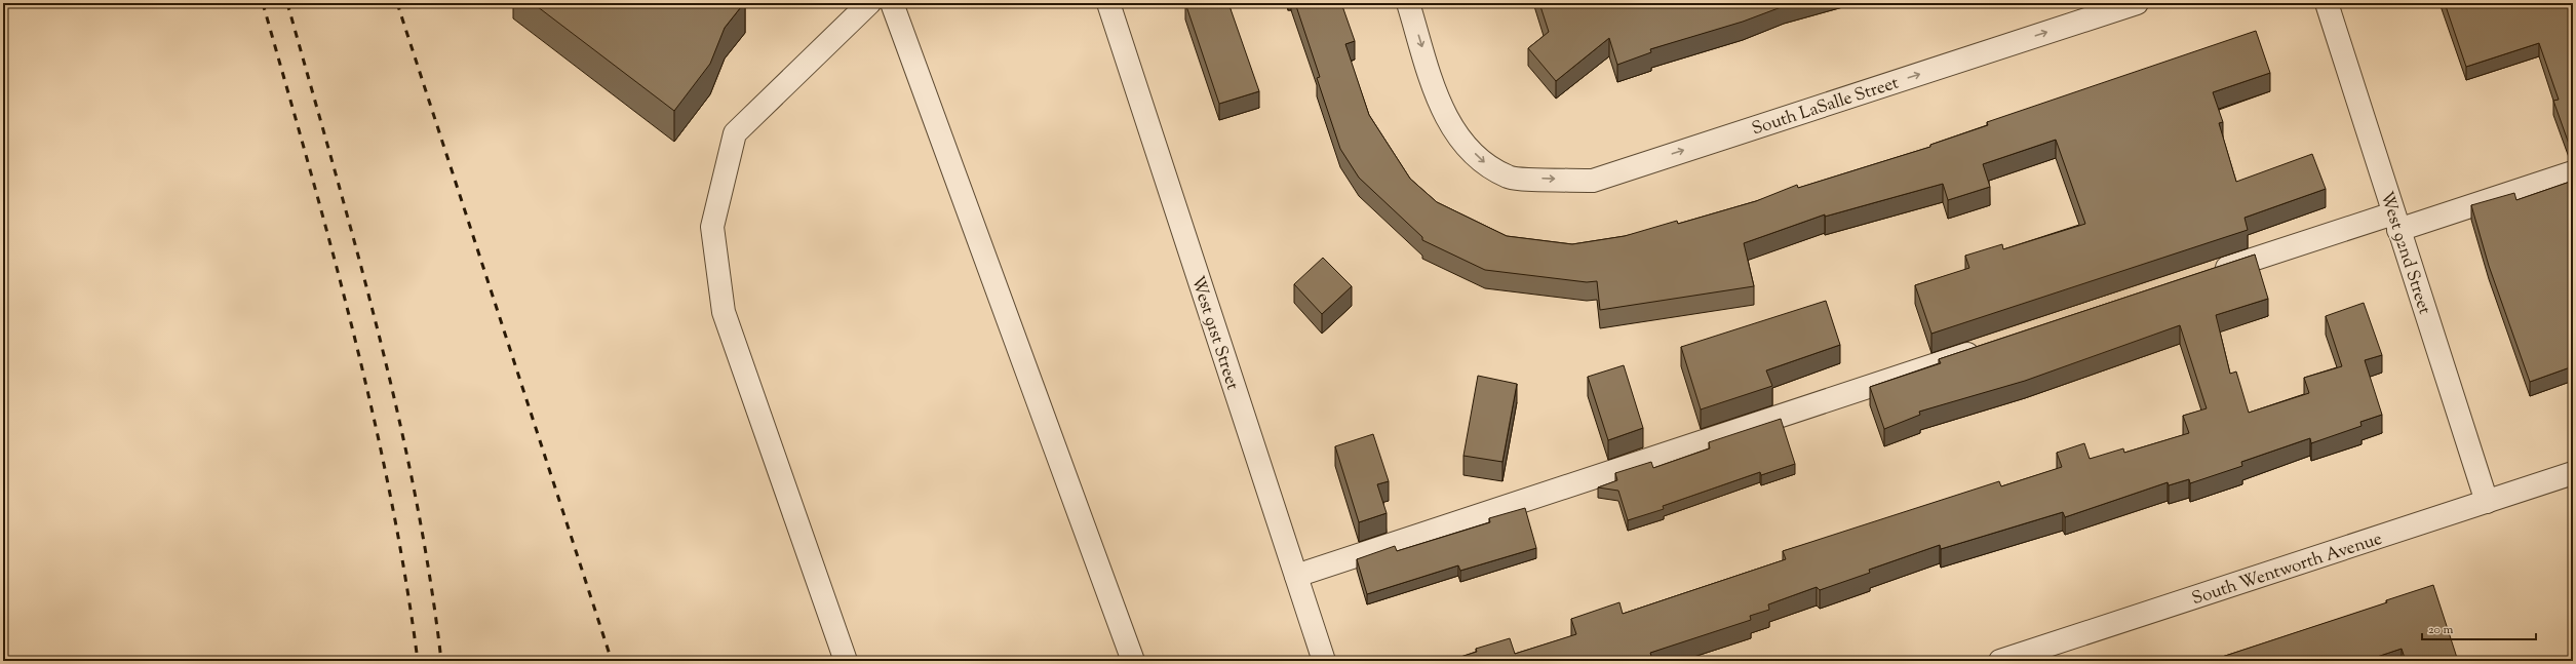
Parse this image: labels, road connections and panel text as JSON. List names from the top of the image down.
{
  "streets": {
    "street": [
      "South LaSalle Street",
      "West 92nd Street",
      "West 91st Street",
      "South Wentworth Avenue"
    ]
  },
  "crossings": [
    ["West 92nd Street", "South Wentworth Avenue"]
  ],
  "one_way": ["South LaSalle Street"],
  "scale_bar": "20 m"
}
